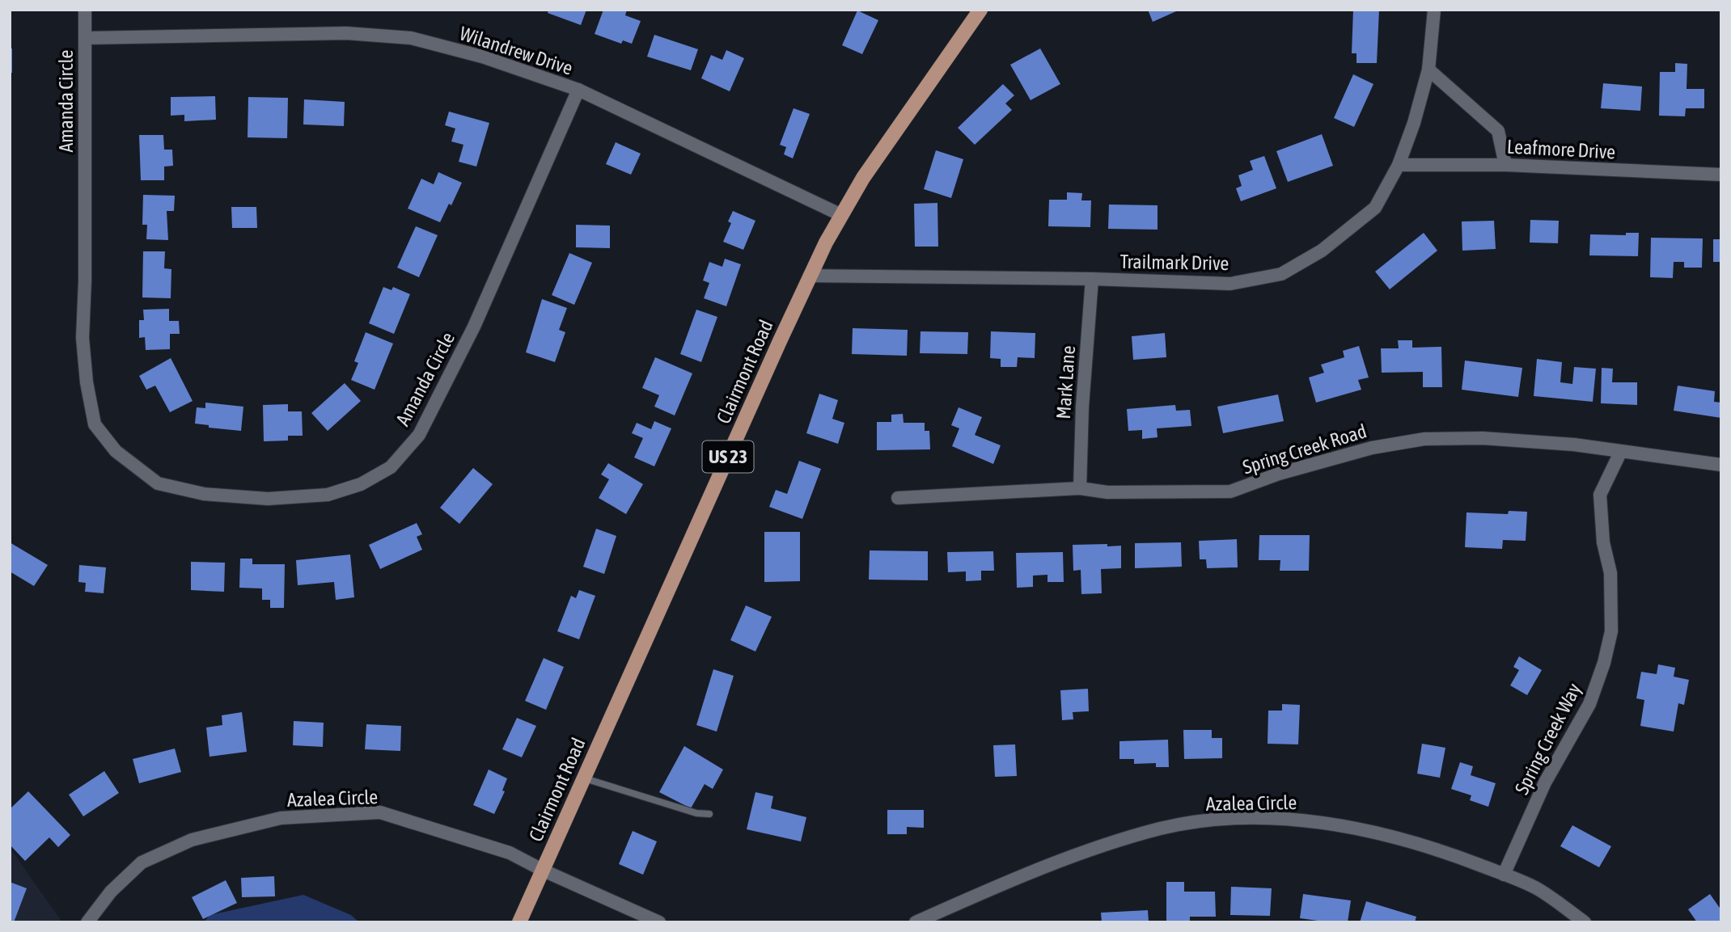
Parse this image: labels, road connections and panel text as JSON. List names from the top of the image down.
{
  "streets": {
    "main road": ["Clairmont Road", "US 23"],
    "street": [
      "Wilandrew Drive",
      "Amanda Circle",
      "Leafmore Drive",
      "Trailmark Drive",
      "Mark Lane",
      "Spring Creek Road",
      "Spring Creek Way",
      "Azalea Circle"
    ]
  },
  "crossings": [
    ["Wilandrew Drive", "Amanda Circle"],
    ["Wilandrew Drive", "Clairmont Road"],
    ["Leafmore Drive", "Trailmark Drive"],
    ["Trailmark Drive", "Clairmont Road"],
    ["Trailmark Drive", "Mark Lane"],
    ["Clairmont Road", "Azalea Circle"],
    ["Mark Lane", "Spring Creek Road"],
    ["Spring Creek Road", "Spring Creek Way"],
    ["Spring Creek Way", "Azalea Circle"]
  ]
}
